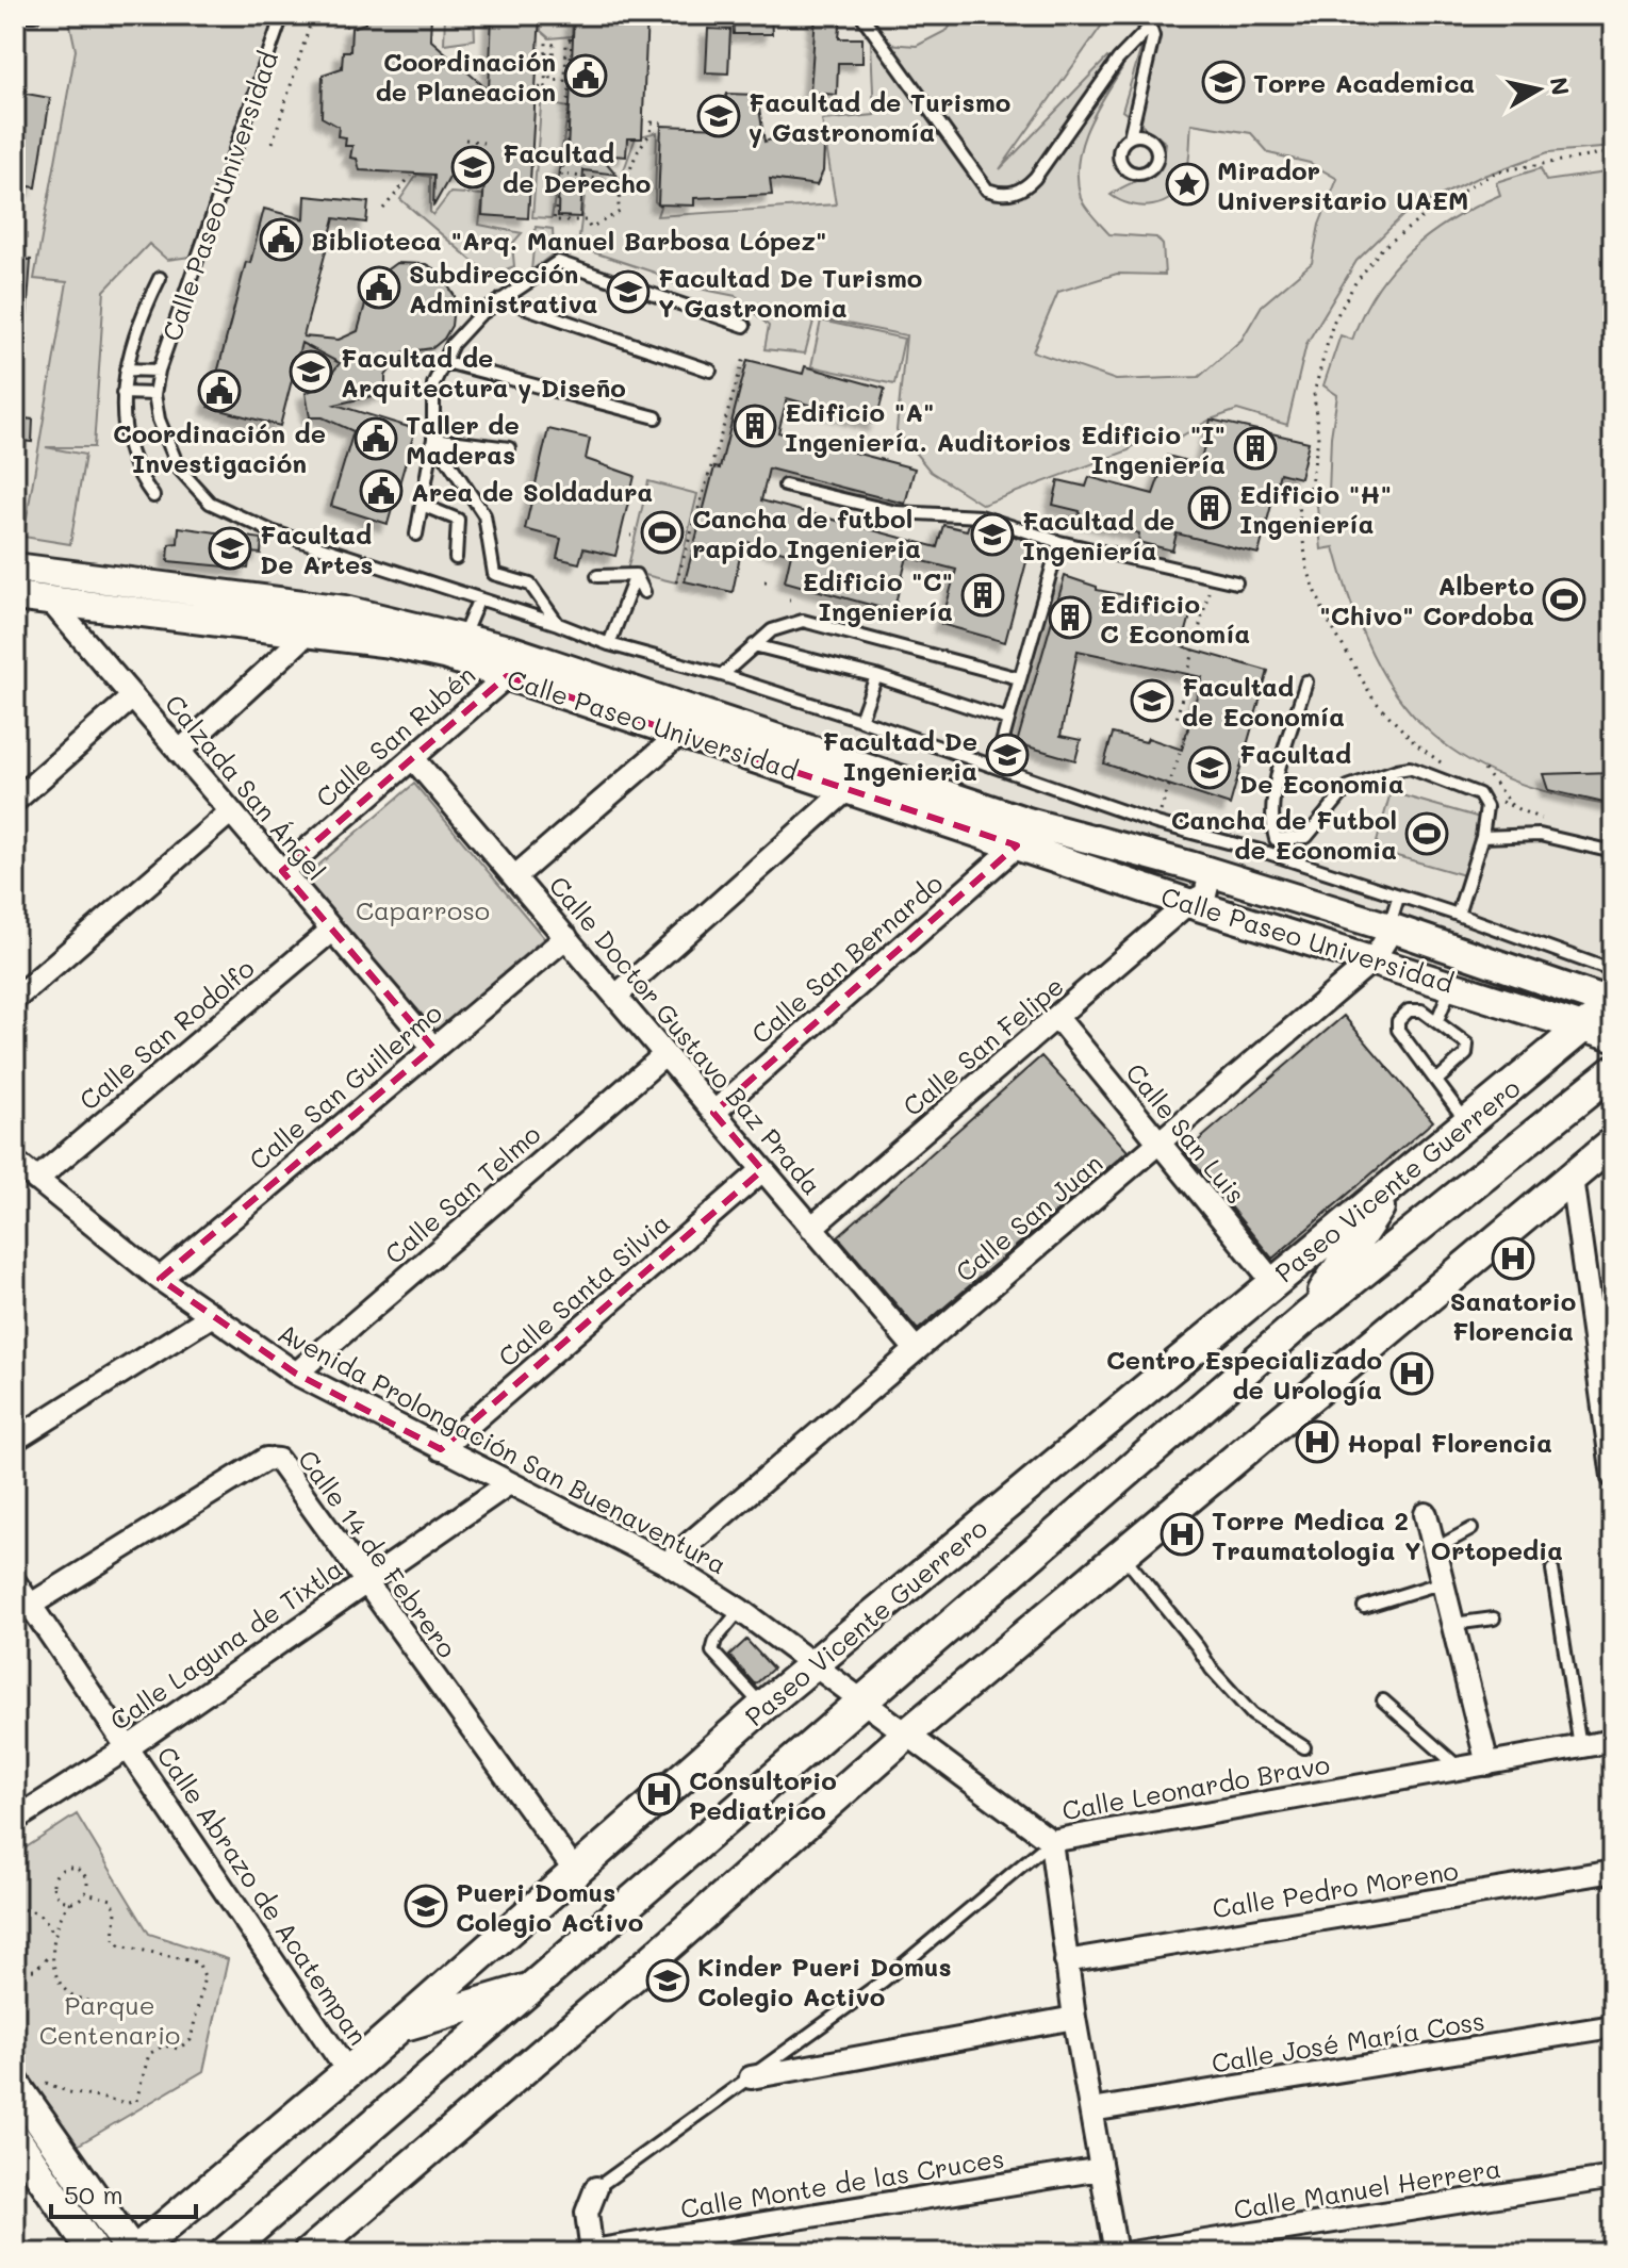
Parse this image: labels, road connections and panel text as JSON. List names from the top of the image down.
{
  "streets": {
    "main road": ["Paseo Vicente Guerrero"],
    "street": [
      "Calle Paseo Universidad",
      "Calle San Rubén",
      "Calzada San Ángel",
      "Calle San Bernardo",
      "Calle San Rodolfo",
      "Calle Doctor Gustavo Baz Prada",
      "Calle San Felipe",
      "Calle San Guillermo",
      "Calle San Luis",
      "Calle San Telmo",
      "Calle San Juan",
      "Calle Santa Silvia",
      "Avenida Prolongación San Buenaventura",
      "Calle 14 de Febrero",
      "Calle Laguna de Tixtla",
      "Calle Leonardo Bravo",
      "Calle Pedro Moreno",
      "Calle Abrazo de Acatempan",
      "Calle José María Coss",
      "Calle Monte de las Cruces",
      "Calle Manuel Herrera"
    ]
  },
  "crossings": [
    ["Calle Paseo Universidad", "Calle San Rubén"],
    ["Calle Paseo Universidad", "Calzada San Ángel"],
    ["Calle Paseo Universidad", "Calle San Bernardo"],
    ["Calle Paseo Universidad", "Calle San Felipe"],
    ["Calle Paseo Universidad", "Paseo Vicente Guerrero"],
    ["Calle Paseo Universidad", "Calle San Juan"],
    ["Calle San Rubén", "Calzada San Ángel"],
    ["Calle San Rubén", "Calle Doctor Gustavo Baz Prada"],
    ["Calzada San Ángel", "Calle San Rodolfo"],
    ["Calzada San Ángel", "Calle San Guillermo"],
    ["Calle San Bernardo", "Calle Doctor Gustavo Baz Prada"],
    ["Calle San Rodolfo", "Avenida Prolongación San Buenaventura"],
    ["Calle Doctor Gustavo Baz Prada", "Calle San Felipe"],
    ["Calle Doctor Gustavo Baz Prada", "Calle San Guillermo"],
    ["Calle Doctor Gustavo Baz Prada", "Calle San Telmo"],
    ["Calle Doctor Gustavo Baz Prada", "Calle San Juan"],
    ["Calle Doctor Gustavo Baz Prada", "Calle Santa Silvia"],
    ["Calle San Felipe", "Calle San Luis"],
    ["Calle San Guillermo", "Avenida Prolongación San Buenaventura"],
    ["Calle San Luis", "Paseo Vicente Guerrero"],
    ["Calle San Luis", "Calle San Juan"],
    ["Paseo Vicente Guerrero", "Avenida Prolongación San Buenaventura"],
    ["Paseo Vicente Guerrero", "Calle 14 de Febrero"],
    ["Paseo Vicente Guerrero", "Calle Abrazo de Acatempan"],
    ["Calle San Telmo", "Avenida Prolongación San Buenaventura"],
    ["Calle San Juan", "Avenida Prolongación San Buenaventura"],
    ["Calle Santa Silvia", "Avenida Prolongación San Buenaventura"],
    ["Avenida Prolongación San Buenaventura", "Calle Laguna de Tixtla"],
    ["Avenida Prolongación San Buenaventura", "Calle Leonardo Bravo"],
    ["Calle 14 de Febrero", "Calle Laguna de Tixtla"],
    ["Calle 14 de Febrero", "Calle Abrazo de Acatempan"],
    ["Calle Laguna de Tixtla", "Calle Abrazo de Acatempan"]
  ],
  "parks": ["Caparroso", "Parque Centenario"],
  "places": {
    "public building": [
      "Coordinación de Planeacion",
      "Biblioteca \"Arq. Manuel Barbosa López\"",
      "Subdirección Administrativa",
      "Coordinación de Investigación",
      "Taller de Maderas",
      "Area de Soldadura"
    ],
    "school or university": [
      "Torre Academica",
      "Facultad de Turismo y Gastronomía",
      "Facultad de Derecho",
      "Facultad De Turismo Y Gastronomia",
      "Facultad de Arquitectura y Diseño",
      "Facultad de Ingeniería",
      "Facultad De Artes",
      "Facultad de Economía",
      "Facultad De Ingenieria",
      "Facultad De Economia",
      "Pueri Domus Colegio Activo",
      "Kinder Pueri Domus Colegio Activo"
    ],
    "place": ["Mirador Universitario UAEM"],
    "building": [
      "Edificio \"A\" Ingeniería. Auditorios",
      "Edificio \"I\" Ingeniería",
      "Edificio \"H\" Ingeniería",
      "Edificio \"C\" Ingeniería",
      "Edificio C Economía"
    ],
    "sports": ["Cancha de futbol rapido Ingenieria", "Alberto \"Chivo\" Cordoba", "Cancha de Futbol de Economia"],
    "hospital": [
      "Sanatorio Florencia",
      "Centro Especializado de Urología",
      "Hopal Florencia",
      "Torre Medica 2 Traumatologia Y Ortopedia",
      "Consultorio Pediatrico"
    ]
  },
  "scale_bar": "50 m",
  "north": "right"
}
